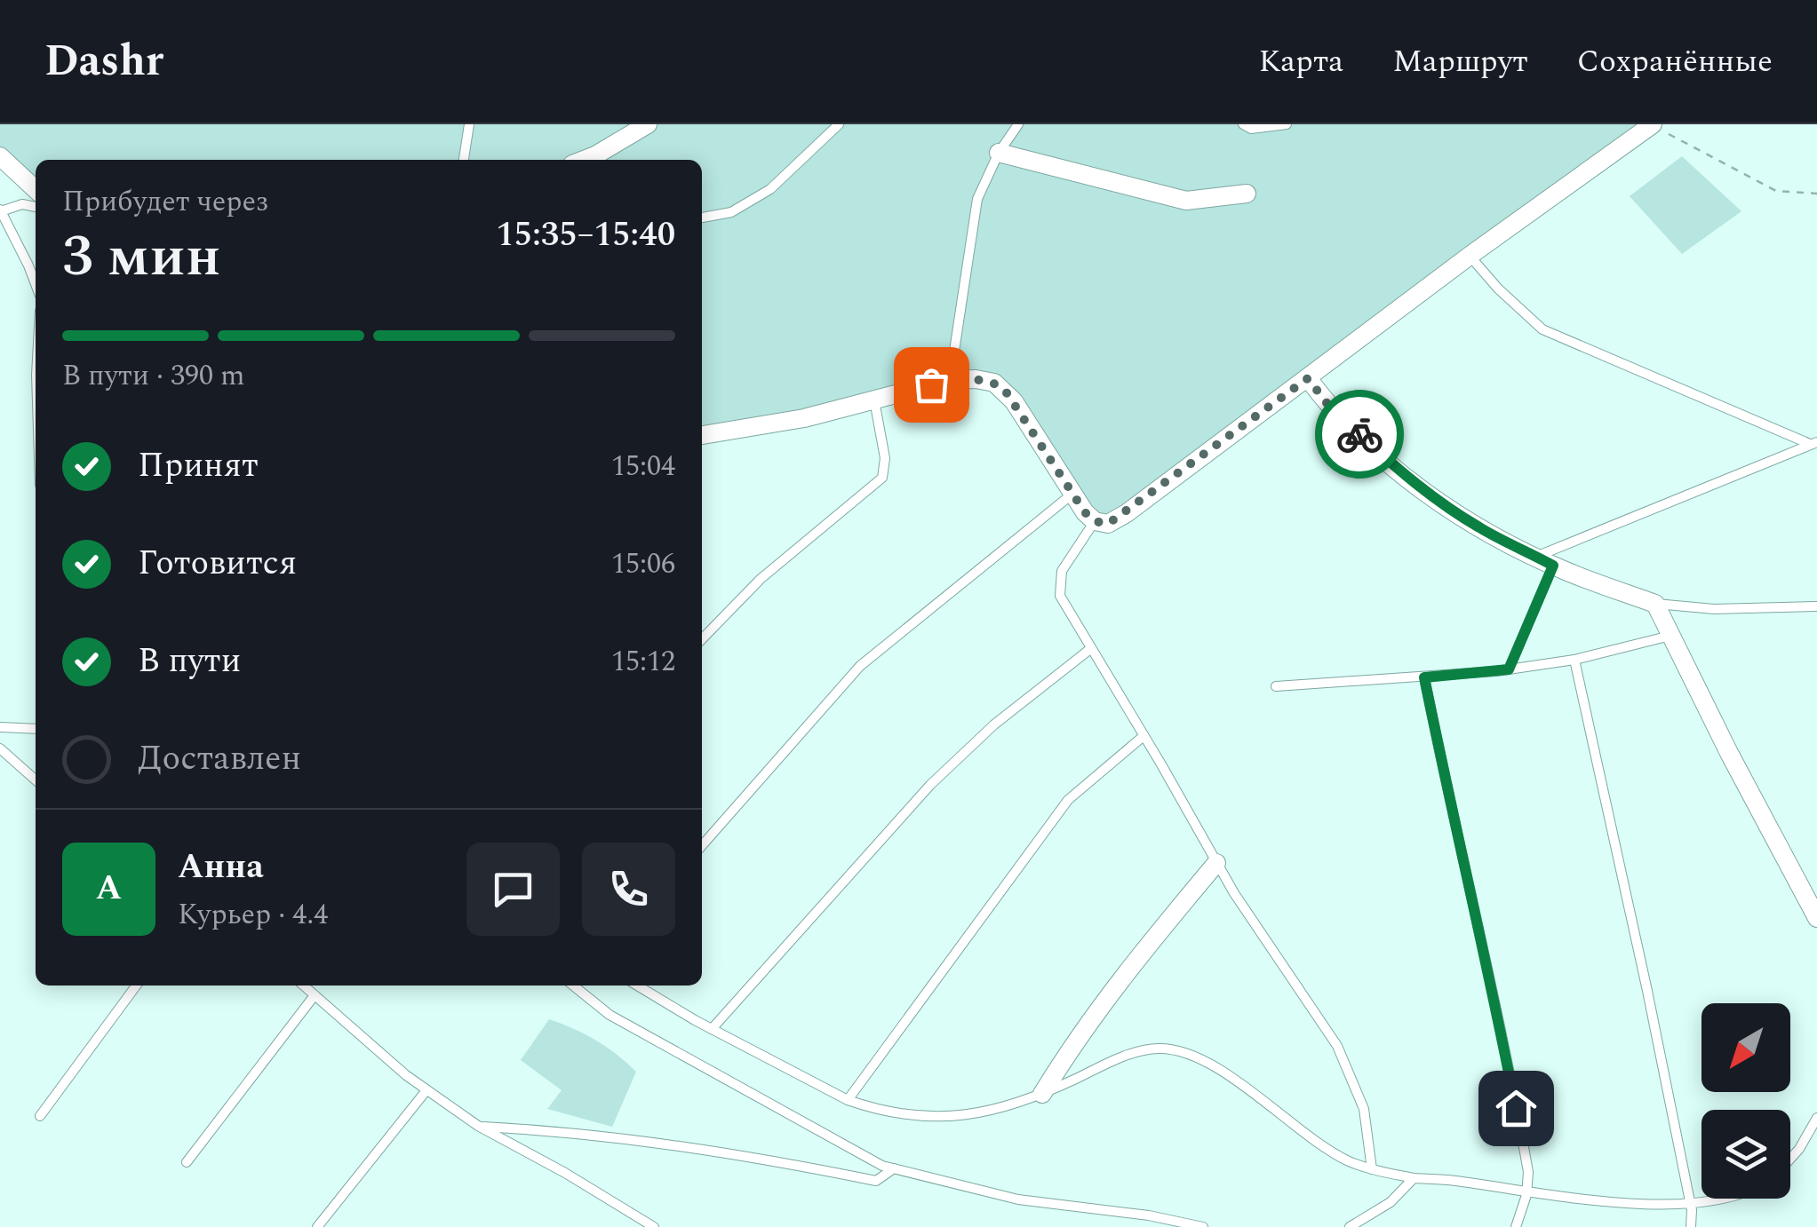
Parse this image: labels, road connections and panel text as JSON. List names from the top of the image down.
{
  "north": "bottom left",
  "page": {
    "header": "Dashr",
    "nav": ["Карта", "Маршрут", "Сохранённые"],
    "heading": ["3 мин", "Прибудет через", "15:35–15:40"],
    "panel": ["Анна", "Курьер · 4.4"],
    "bar": "В пути · 390 m",
    "list": [
      ["Принят", "15:04"],
      ["Готовится", "15:06"],
      ["В пути", "15:12"],
      "Доставлен"
    ],
    "round": "А"
  }
}
